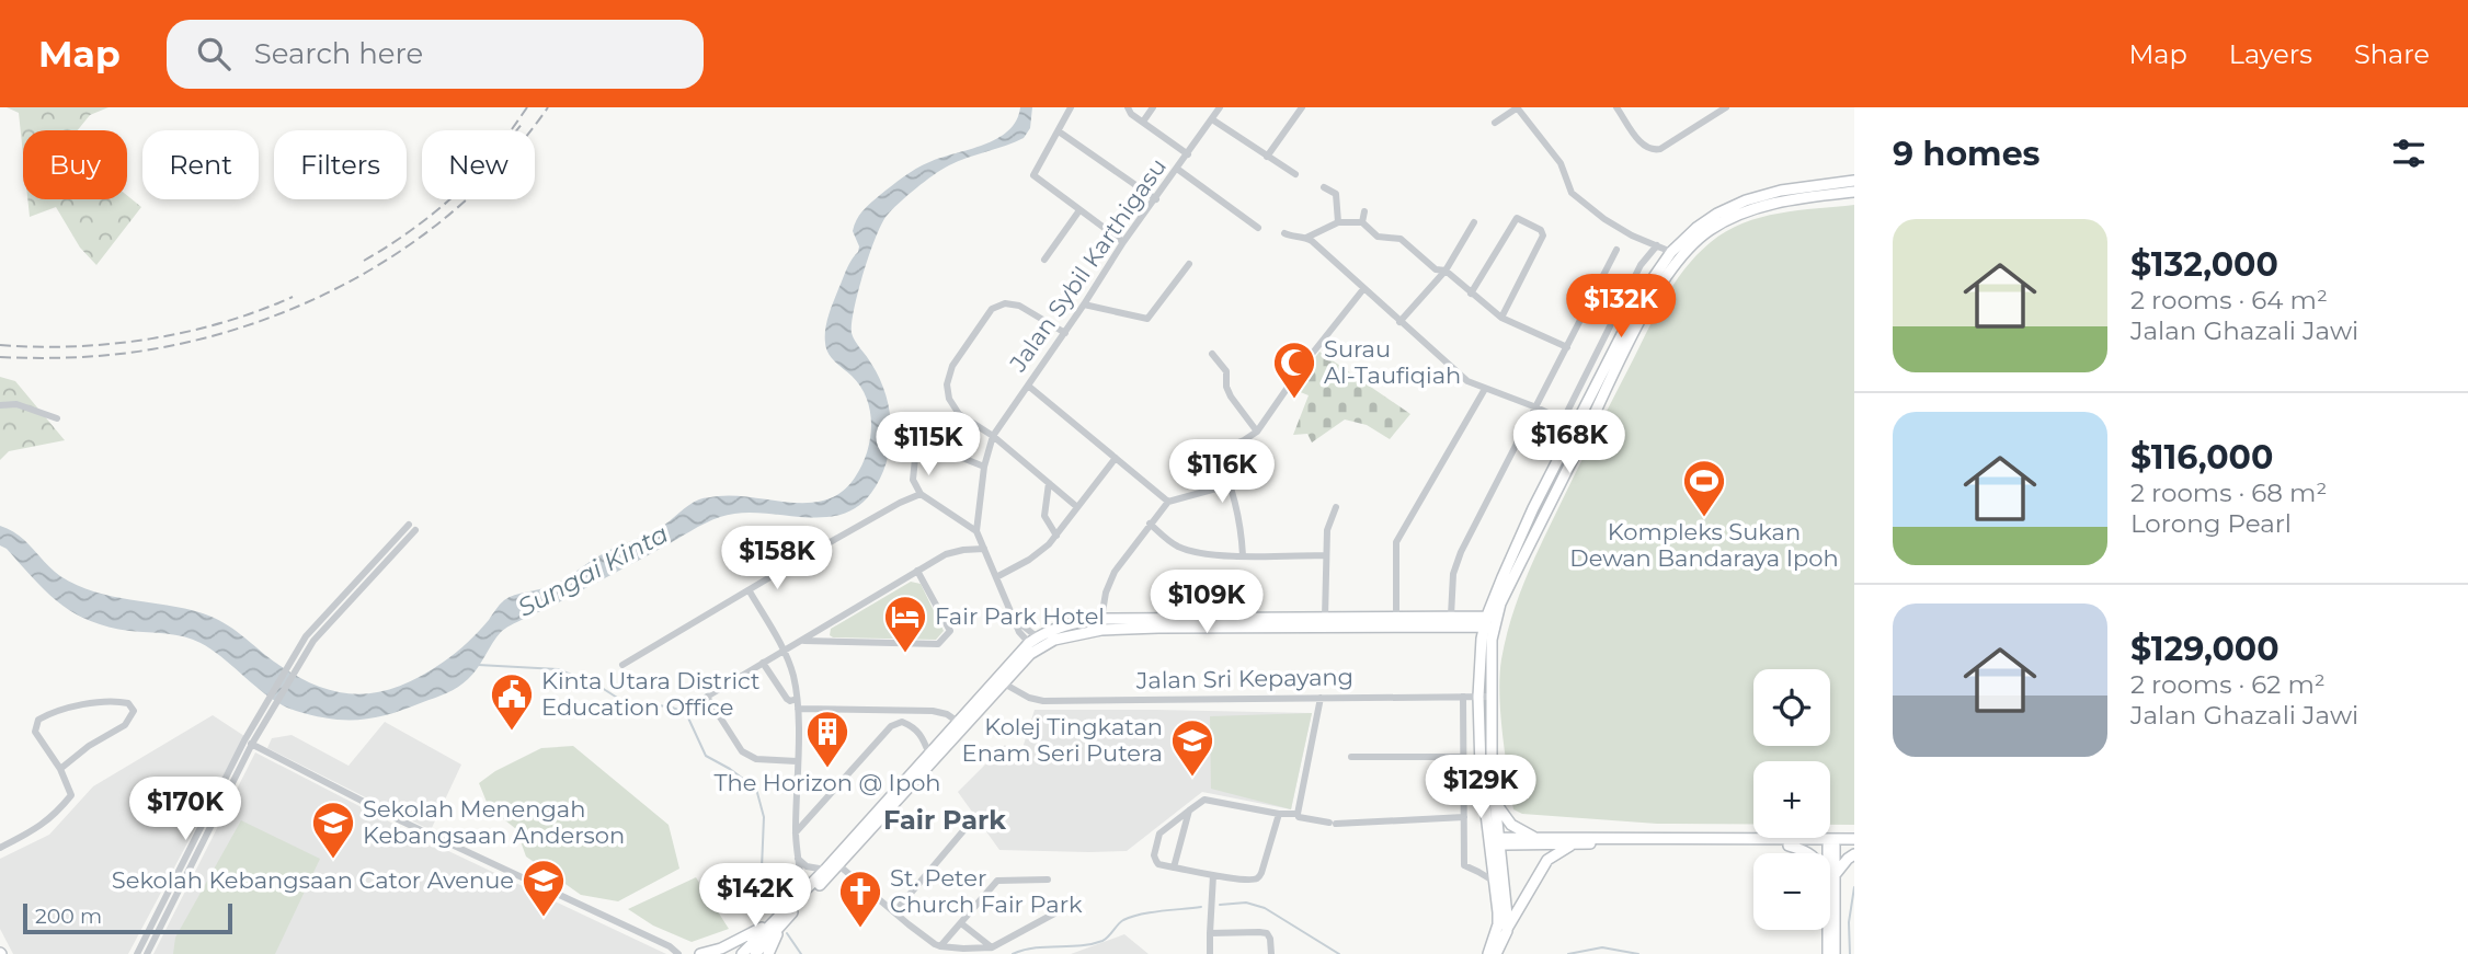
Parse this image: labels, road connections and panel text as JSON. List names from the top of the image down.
{
  "streets": {
    "street": ["Jalan Sybil Karthigasu", "Jalan Sri Kepayang"]
  },
  "districts": ["Fair Park"],
  "water": ["Sungai Kinta"],
  "places": {
    "mosque": ["Surau Al-Taufiqiah"],
    "sports": ["Kompleks Sukan Dewan Bandaraya Ipoh"],
    "hotel": ["Fair Park Hotel"],
    "public building": ["Kinta Utara District Education Office"],
    "building": ["The Horizon @ Ipoh"],
    "school or university": ["Kolej Tingkatan Enam Seri Putera", "Sekolah Menengah Kebangsaan Anderson", "Sekolah Kebangsaan Cator Avenue"],
    "church": ["St. Peter Church Fair Park"]
  },
  "scale_bar": "200 m",
  "page": {
    "header": "Map",
    "search": "Search here",
    "nav": ["Map", "Layers", "Share"],
    "heading": "9 homes",
    "chip": [
      "Buy",
      "Rent",
      "Filters",
      "New"
    ],
    "list": [
      {
        "name": "$132,000",
        "note": "2 rooms · 64 m² · Jalan Ghazali Jawi"
      },
      {
        "name": "$116,000",
        "note": "2 rooms · 68 m² · Lorong Pearl"
      },
      {
        "name": "$129,000",
        "note": "2 rooms · 62 m² · Jalan Ghazali Jawi"
      }
    ],
    "price": [
      "$132K",
      "$168K",
      "$115K",
      "$116K",
      "$158K",
      "$109K",
      "$129K",
      "$170K",
      "$142K"
    ],
    "map_buttons": ["+", "−"],
    "scale": "200 m"
  }
}
